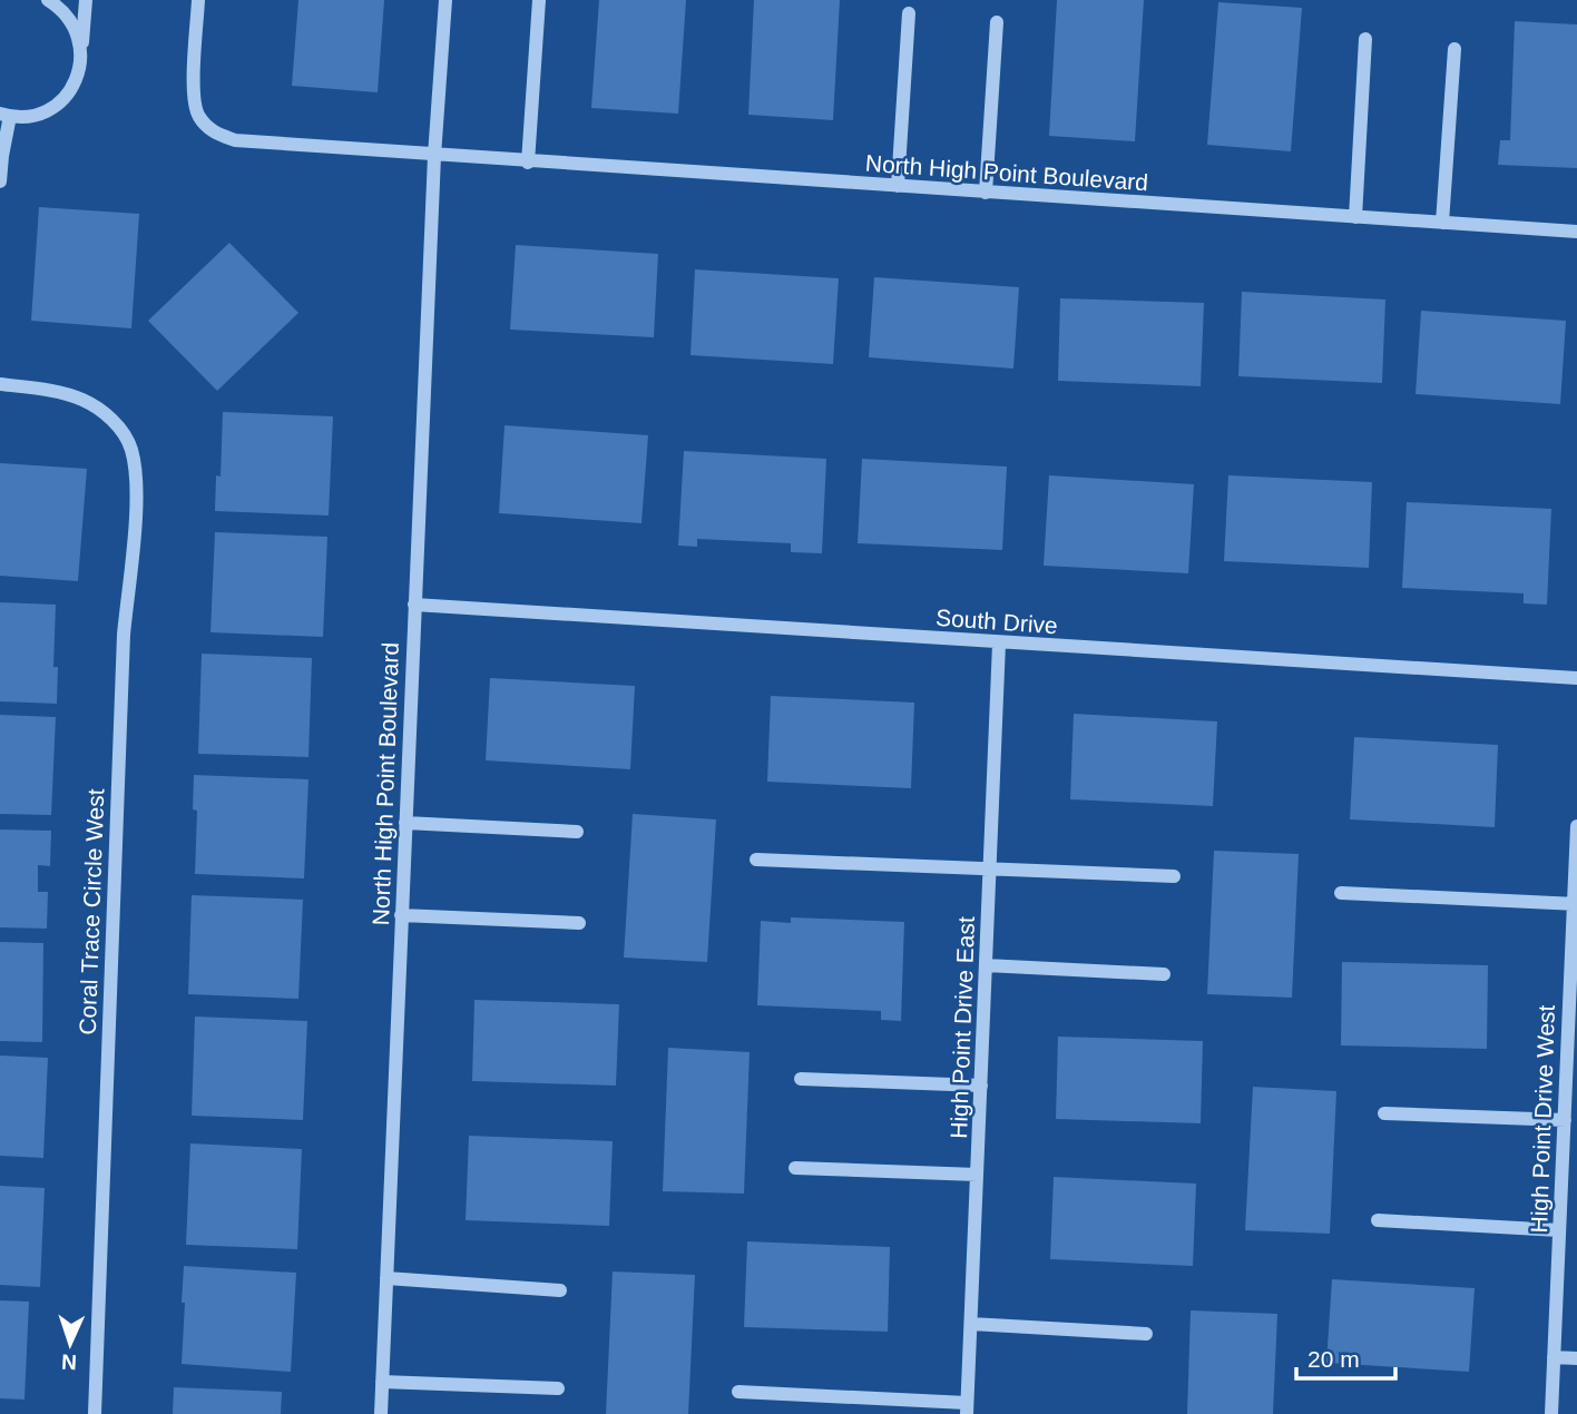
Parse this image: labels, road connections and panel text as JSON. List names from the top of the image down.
{
  "streets": {
    "street": [
      "North High Point Boulevard",
      "South Drive",
      "Coral Trace Circle West",
      "High Point Drive East",
      "High Point Drive West"
    ]
  },
  "crossings": [
    ["North High Point Boulevard", "South Drive"],
    ["South Drive", "High Point Drive East"]
  ],
  "scale_bar": "20 m",
  "north": "bottom"
}
